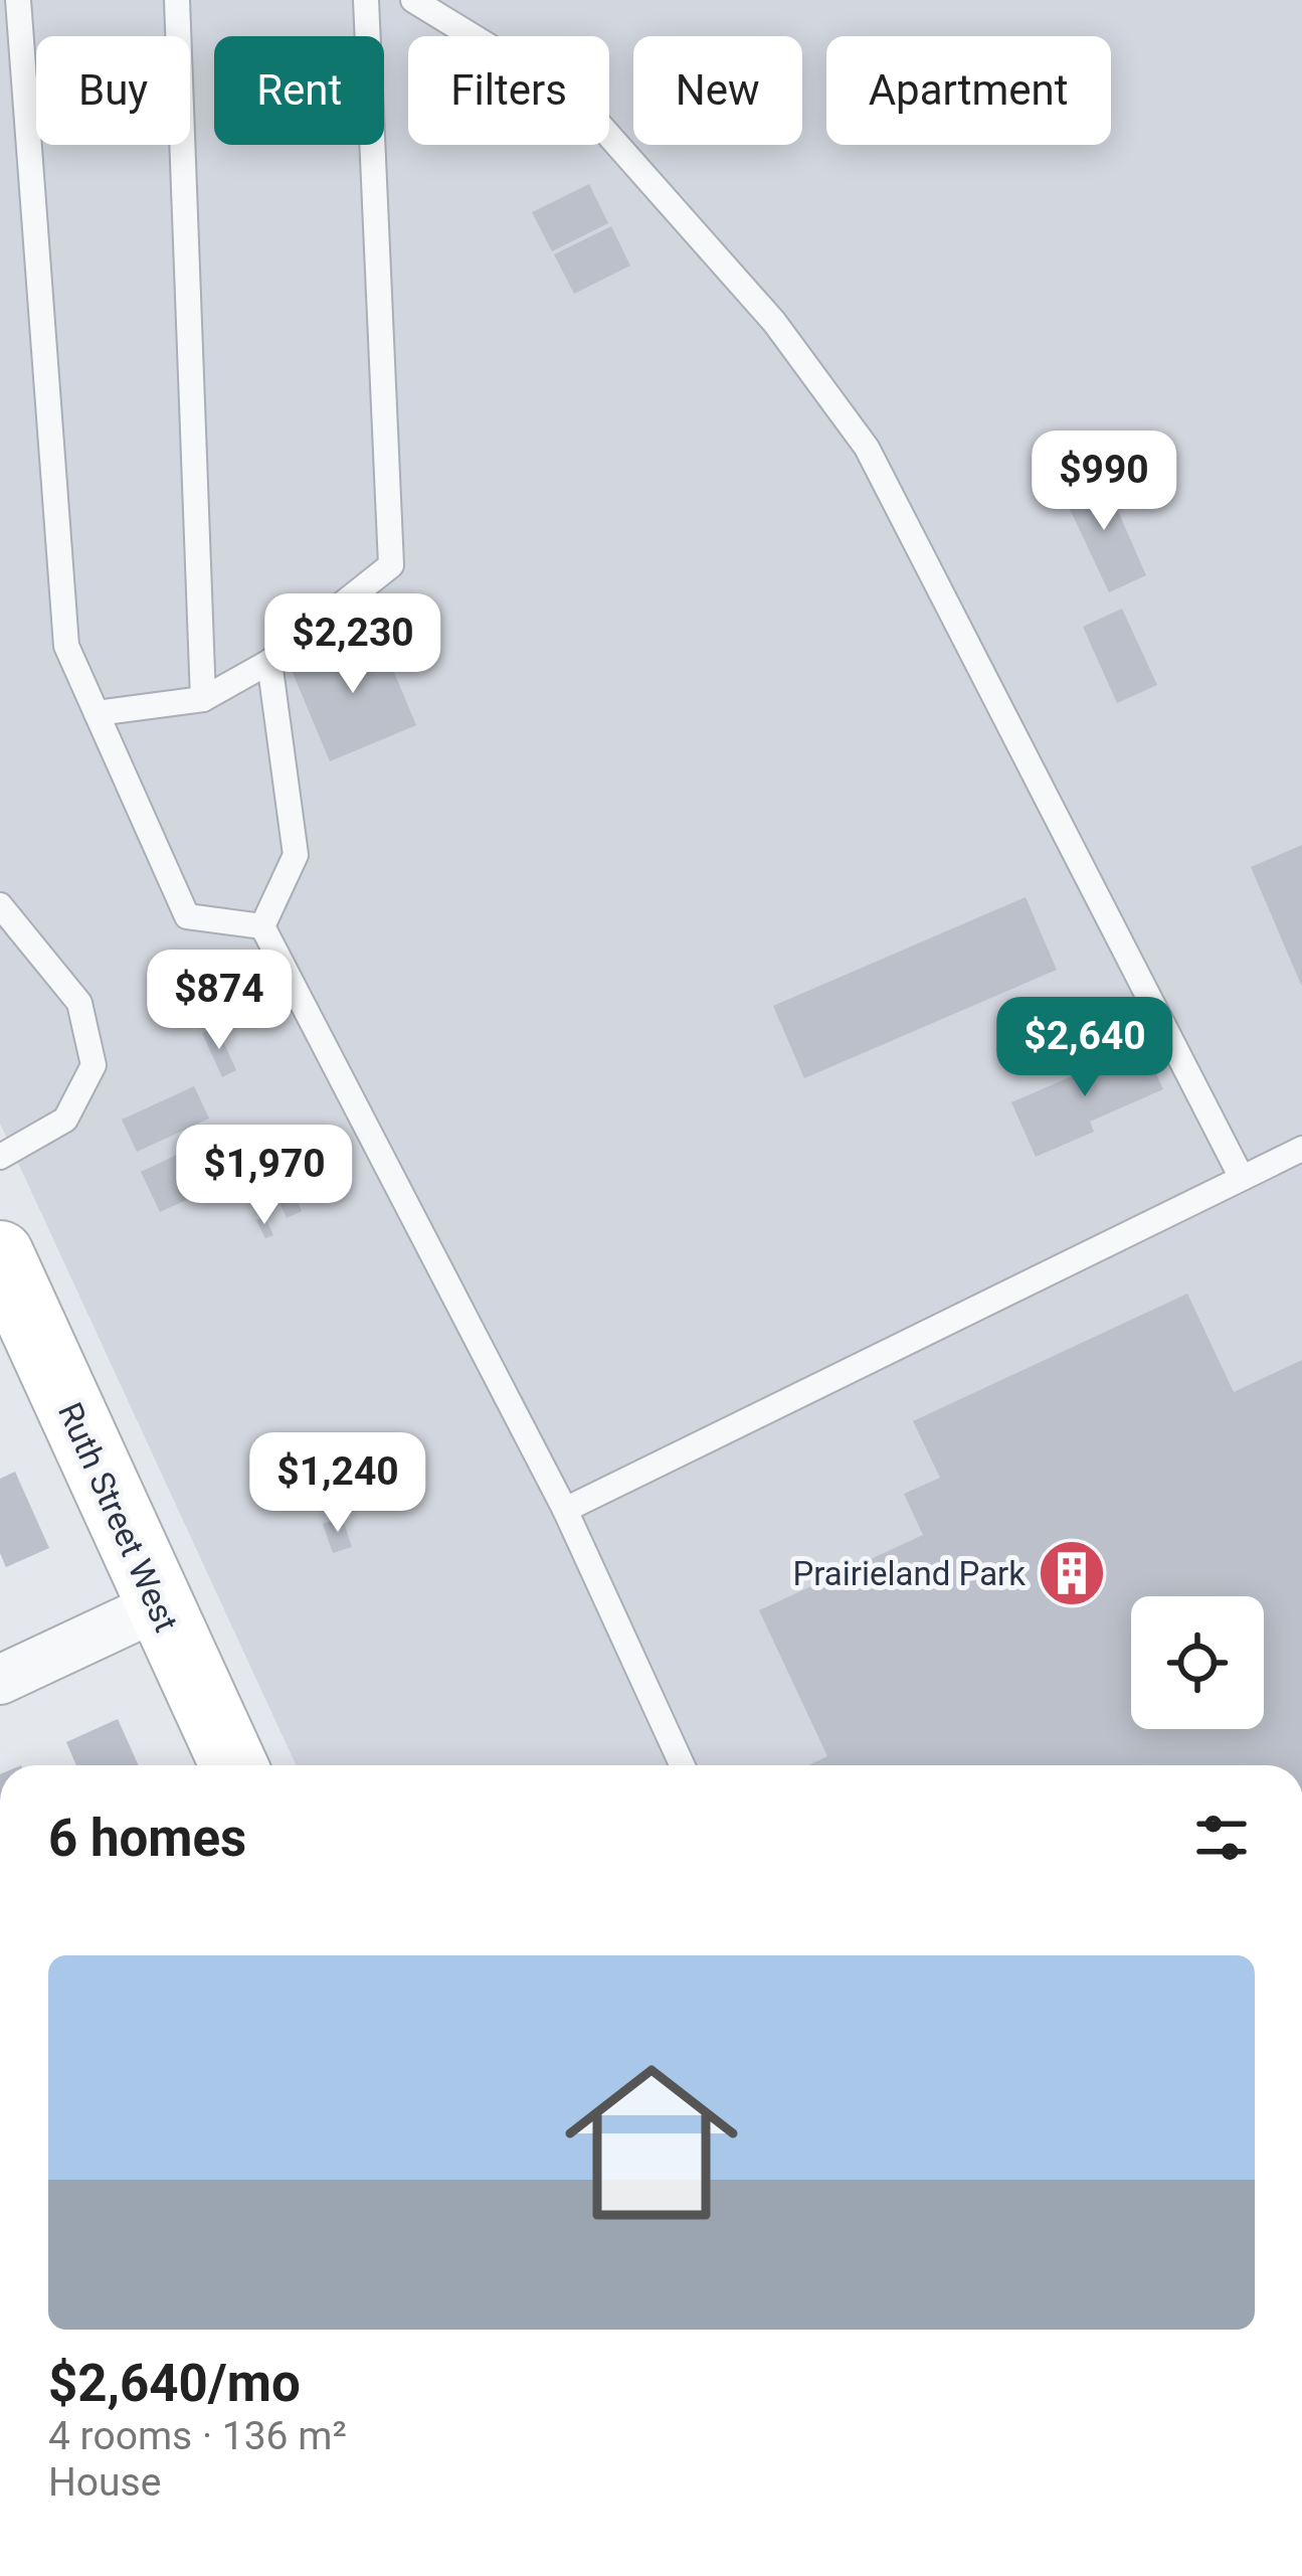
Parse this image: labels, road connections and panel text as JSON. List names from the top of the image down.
{
  "streets": {
    "street": ["Ruth Street West"]
  },
  "places": {
    "building": ["Prairieland Park"]
  },
  "page": {
    "chip": [
      "Buy",
      "Rent",
      "Filters",
      "New",
      "Apartment"
    ],
    "price": [
      "$990",
      "$2,230",
      "$874",
      "$2,640",
      "$1,970",
      "$1,240"
    ],
    "heading": "6 homes",
    "list": [
      {
        "name": "$2,640/mo",
        "note": "4 rooms · 136 m² · House"
      }
    ]
  }
}
